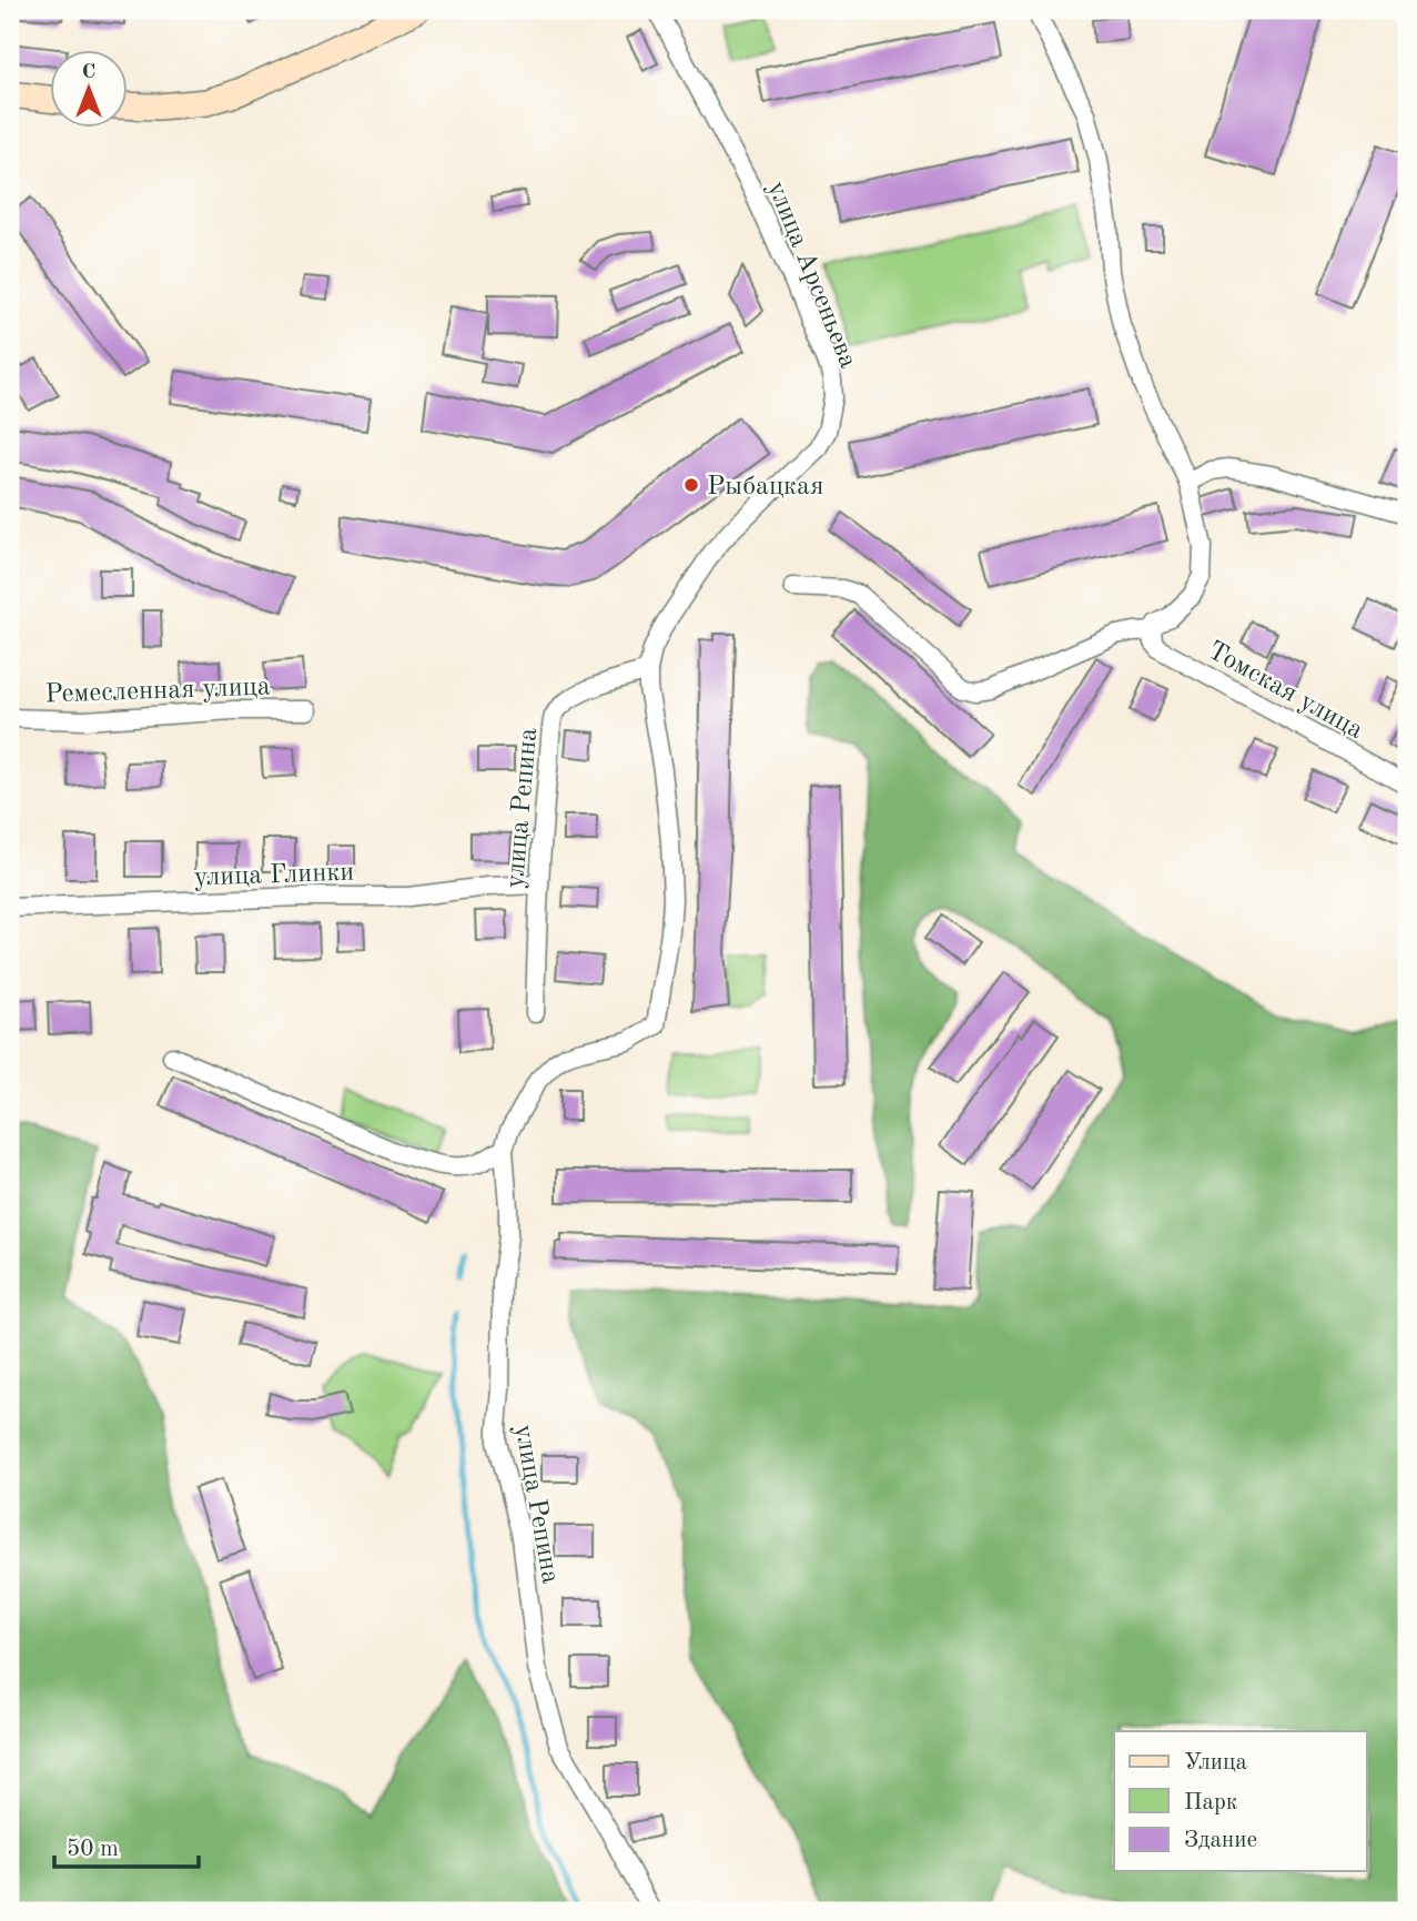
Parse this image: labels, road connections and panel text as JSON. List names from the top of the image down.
{
  "streets": {
    "street": [
      "улица Арсеньева",
      "Ремесленная улица",
      "Томская улица",
      "улица Репина",
      "улица Глинки"
    ]
  },
  "crossings": [
    ["улица Арсеньева", "улица Репина"],
    ["улица Репина", "улица Глинки"]
  ],
  "places": ["Рыбацкая"],
  "legend": ["Улица", "Парк", "Здание"],
  "scale_bar": "50 m",
  "north": "top"
}
